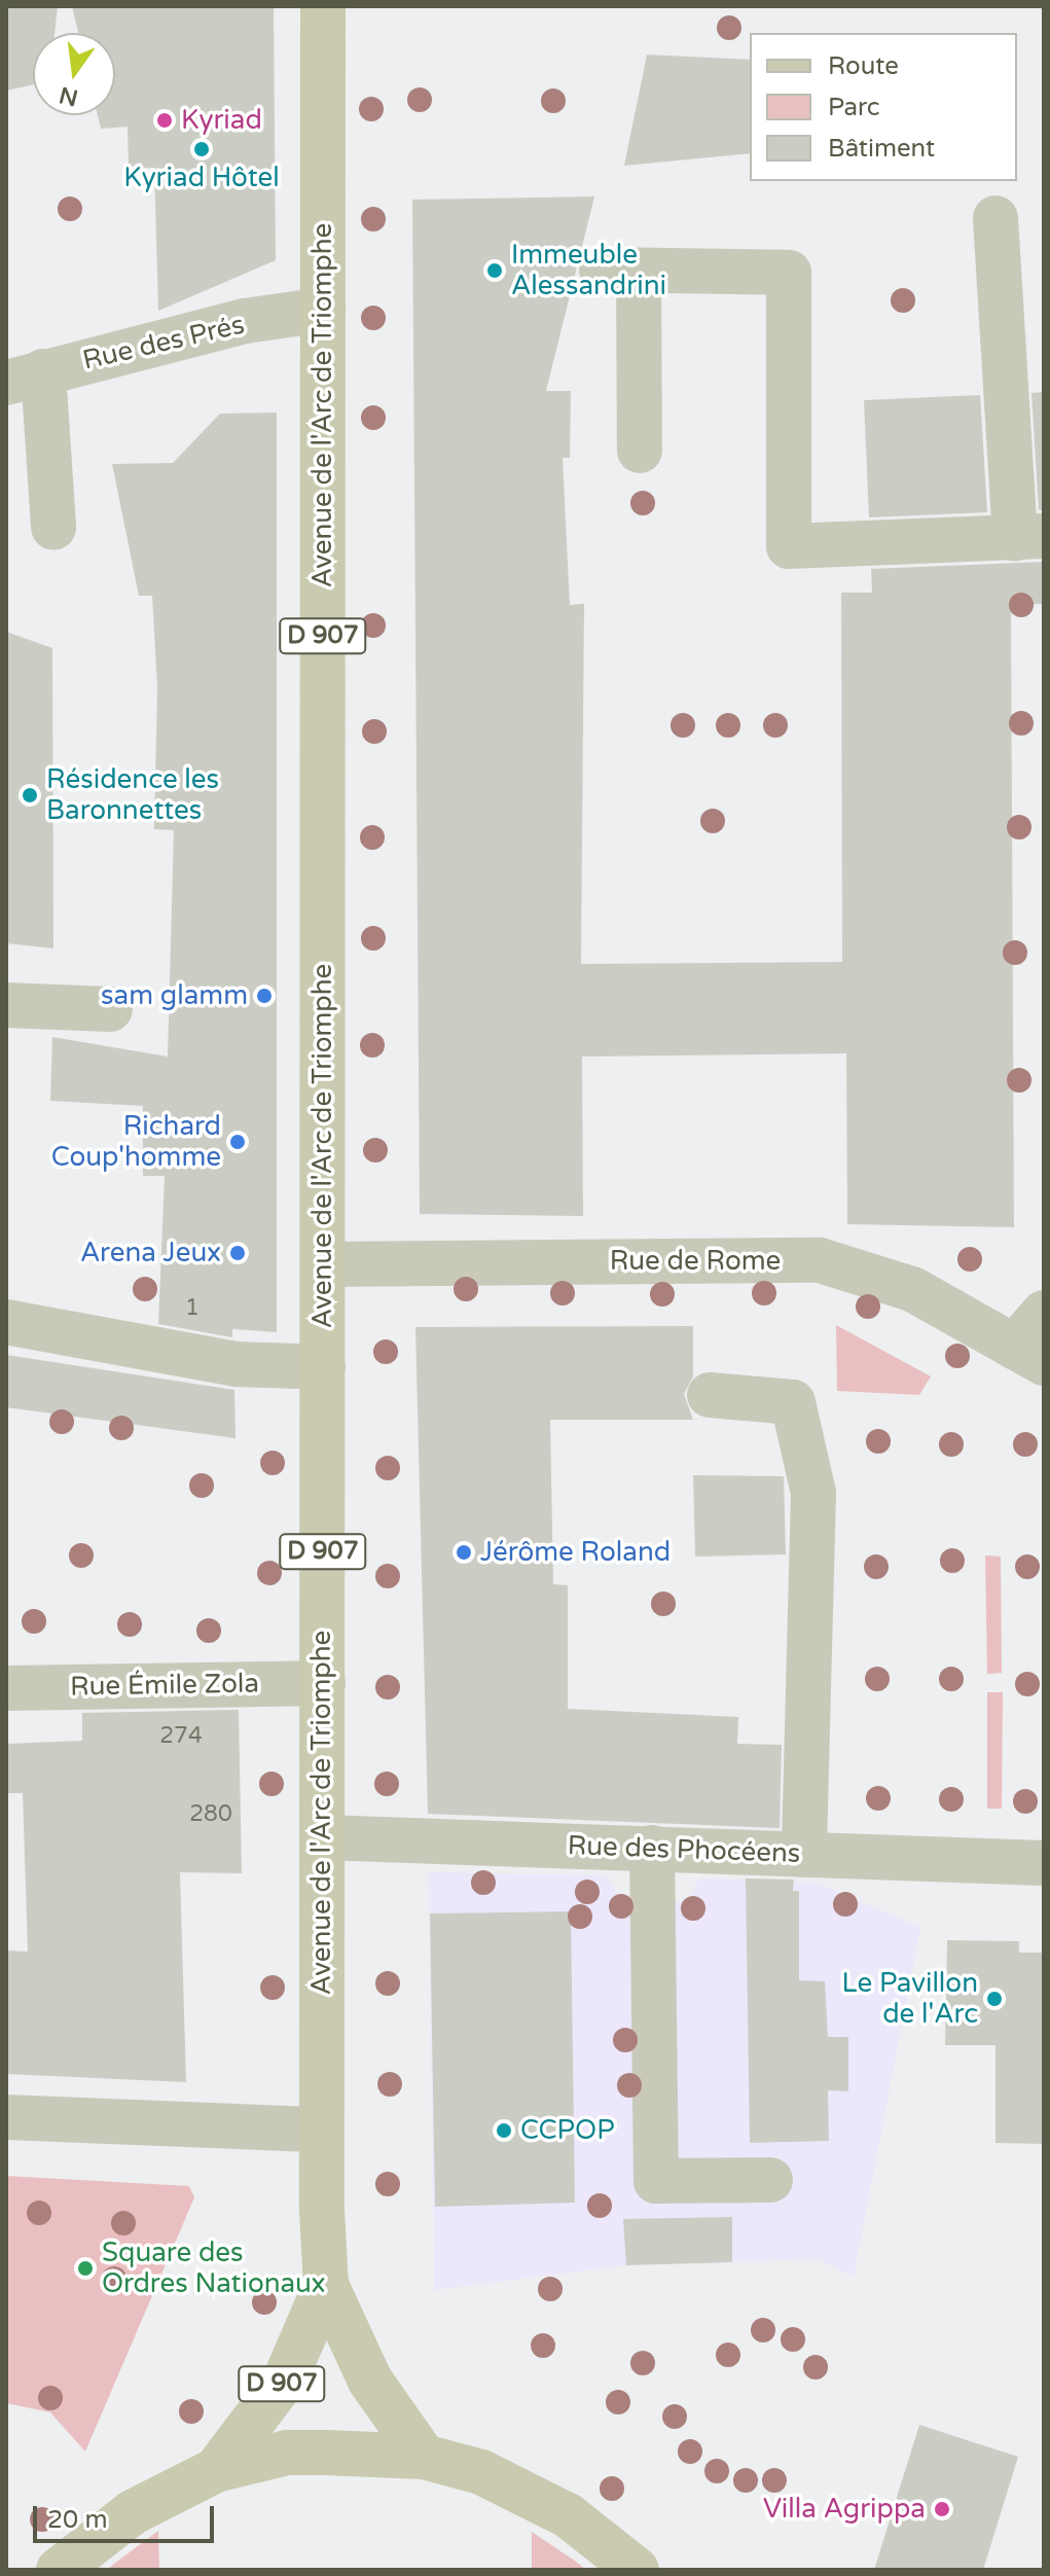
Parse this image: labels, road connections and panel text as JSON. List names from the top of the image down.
{
  "streets": {
    "main road": ["Avenue de l'Arc de Triomphe", "D 907"],
    "street": [
      "Rue des Prés",
      "Rue de Rome",
      "Rue Émile Zola",
      "Rue des Phocéens"
    ]
  },
  "crossings": [
    ["Rue des Prés", "Avenue de l'Arc de Triomphe"],
    ["Avenue de l'Arc de Triomphe", "D 907"],
    ["Avenue de l'Arc de Triomphe", "Rue de Rome"],
    ["Avenue de l'Arc de Triomphe", "Rue Émile Zola"],
    ["Avenue de l'Arc de Triomphe", "Rue des Phocéens"]
  ],
  "places": [
    "Kyriad",
    "Kyriad Hôtel",
    "Immeuble Alessandrini",
    "Résidence les Baronnettes",
    "sam glamm",
    "Richard Coup'homme",
    "Arena Jeux",
    "Jérôme Roland",
    "Le Pavillon de l'Arc",
    "CCPOP",
    "Square des Ordres Nationaux",
    "Villa Agrippa"
  ],
  "house_numbers": ["1", "274", "280"],
  "legend": ["Route", "Parc", "Bâtiment"],
  "scale_bar": "20 m",
  "north": "bottom"
}
